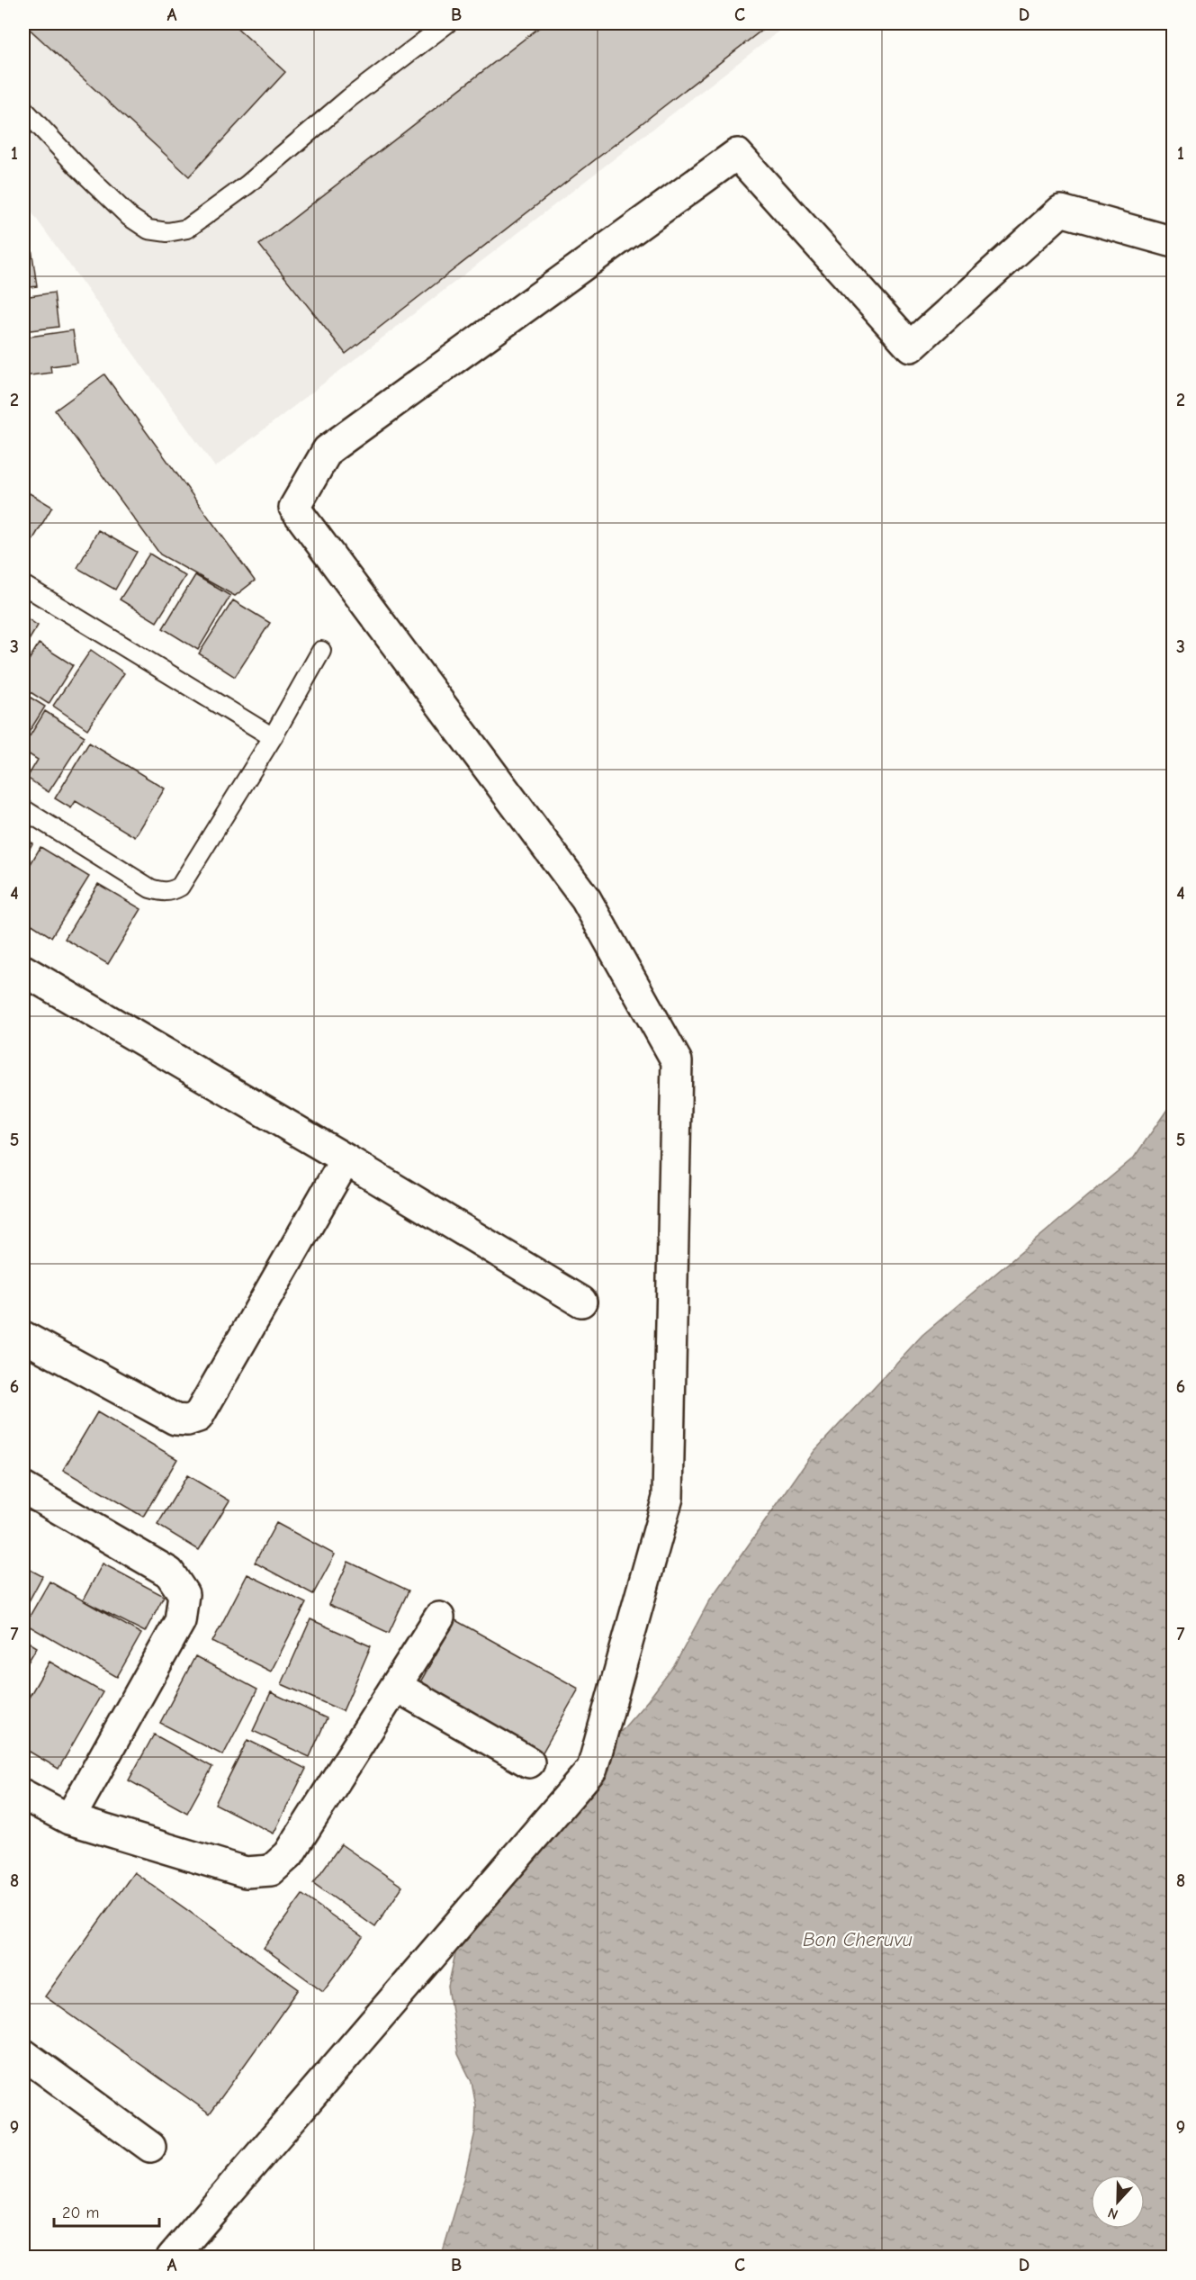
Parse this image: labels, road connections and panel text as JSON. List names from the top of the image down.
{
  "water": ["Bon Cheruvu"],
  "scale_bar": "20 m",
  "north": "bottom",
  "grid": {
    "columns": [
      "A",
      "B",
      "C",
      "D"
    ],
    "rows": [
      "1",
      "2",
      "3",
      "4",
      "5",
      "6",
      "7",
      "8",
      "9"
    ]
  }
}
